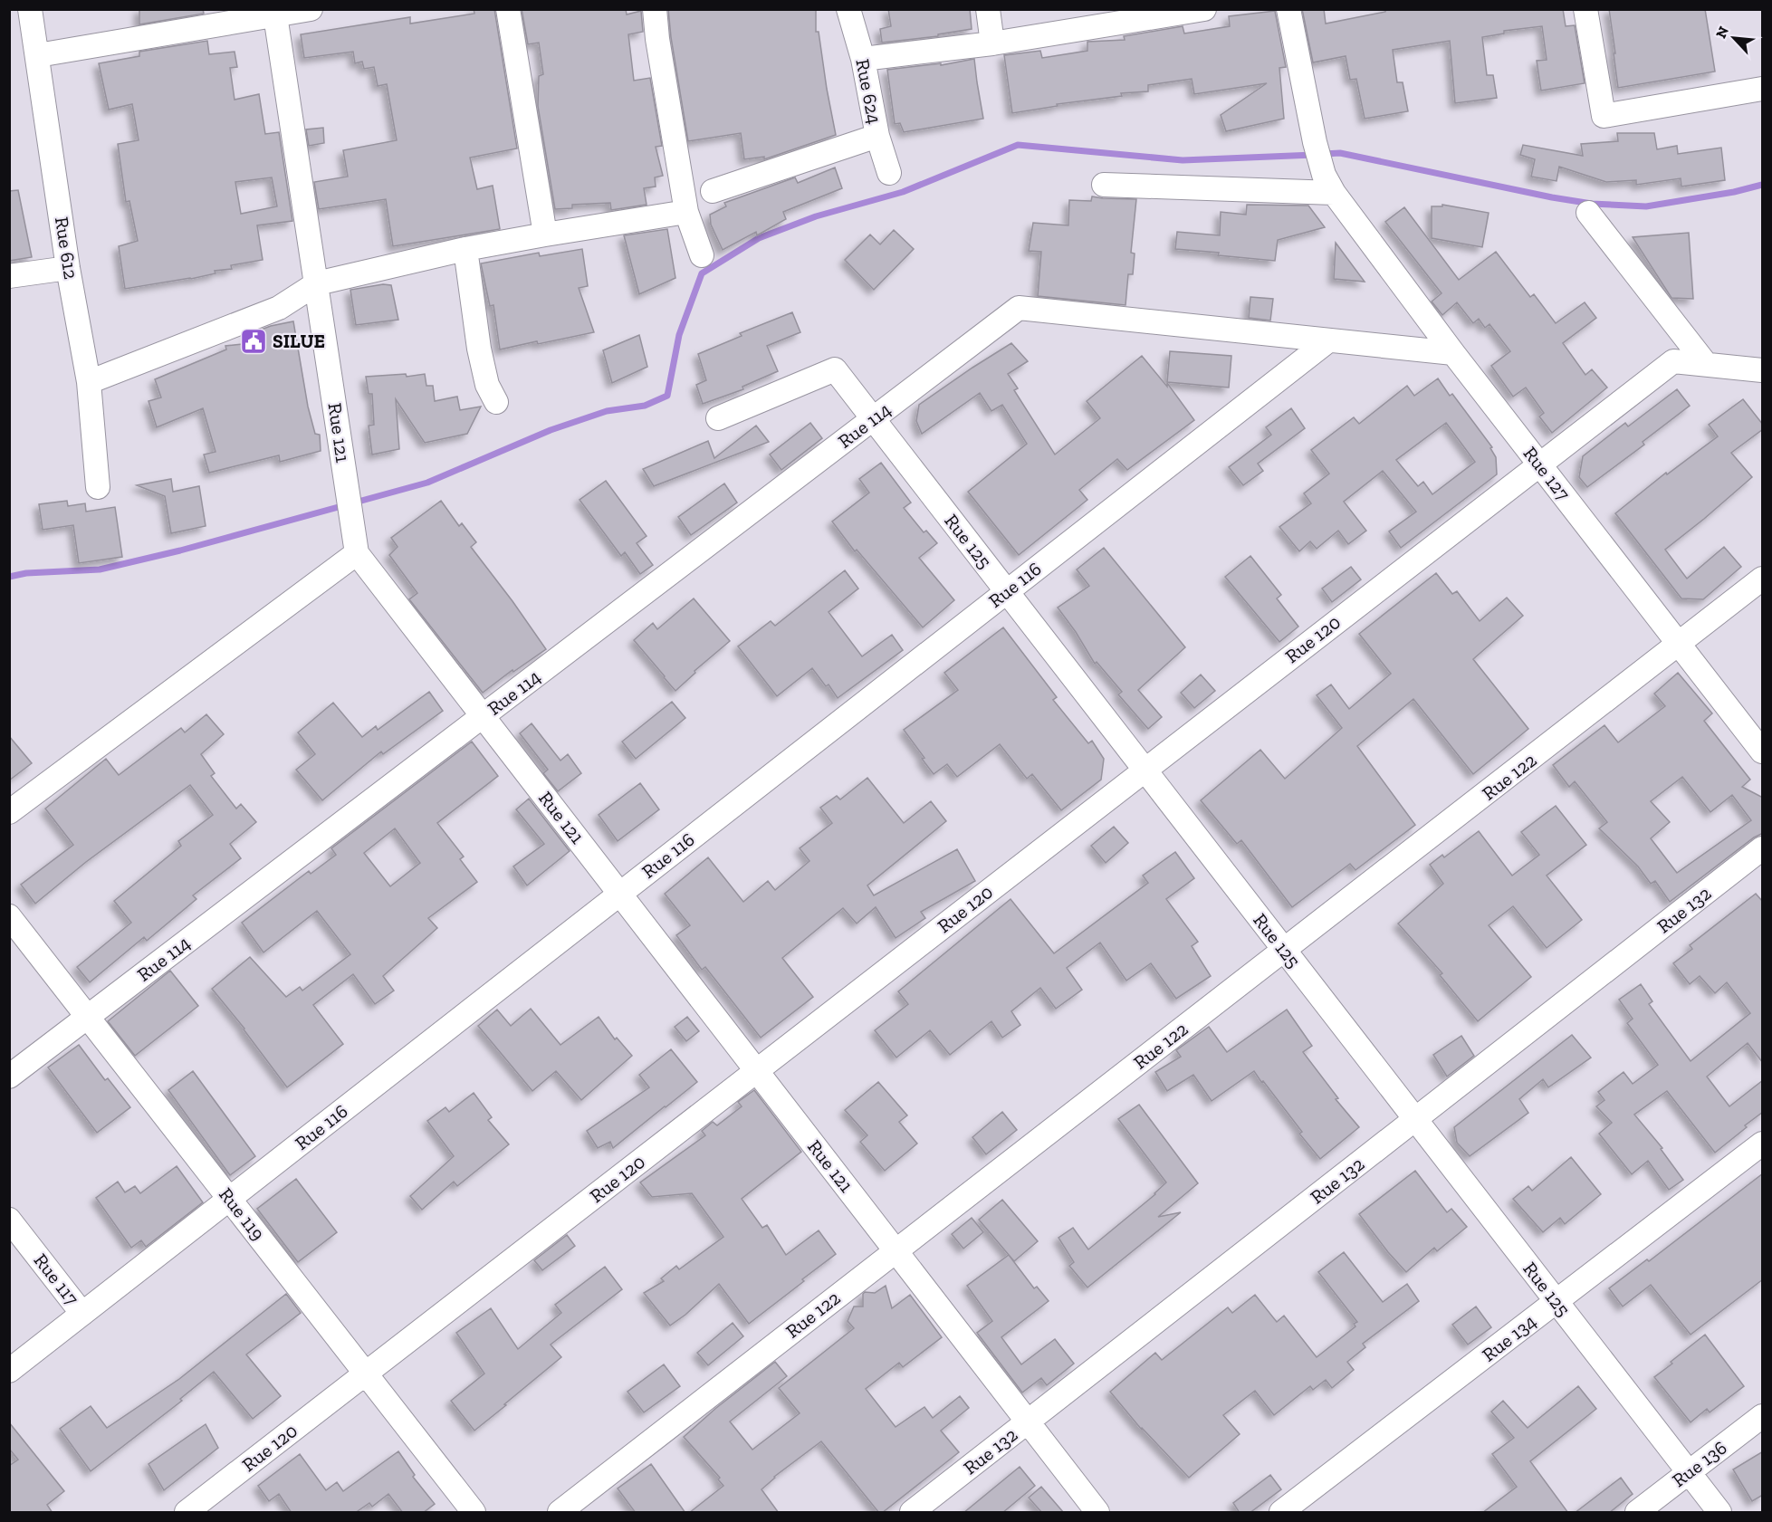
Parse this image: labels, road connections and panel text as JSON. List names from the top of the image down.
{
  "streets": {
    "street": [
      "Rue 624",
      "Rue 612",
      "Rue 114",
      "Rue 121",
      "Rue 127",
      "Rue 125",
      "Rue 116",
      "Rue 120",
      "Rue 122",
      "Rue 132",
      "Rue 119",
      "Rue 117",
      "Rue 134",
      "Rue 136"
    ]
  },
  "crossings": [
    ["Rue 114", "Rue 121"],
    ["Rue 114", "Rue 125"],
    ["Rue 114", "Rue 116"],
    ["Rue 114", "Rue 119"],
    ["Rue 121", "Rue 116"],
    ["Rue 121", "Rue 120"],
    ["Rue 121", "Rue 122"],
    ["Rue 121", "Rue 132"],
    ["Rue 127", "Rue 120"],
    ["Rue 127", "Rue 122"],
    ["Rue 125", "Rue 116"],
    ["Rue 125", "Rue 120"],
    ["Rue 125", "Rue 122"],
    ["Rue 125", "Rue 132"],
    ["Rue 125", "Rue 134"],
    ["Rue 125", "Rue 136"],
    ["Rue 116", "Rue 119"],
    ["Rue 116", "Rue 117"],
    ["Rue 120", "Rue 119"]
  ],
  "places": {
    "public building": ["SILUE"]
  },
  "north": "top left"
}
